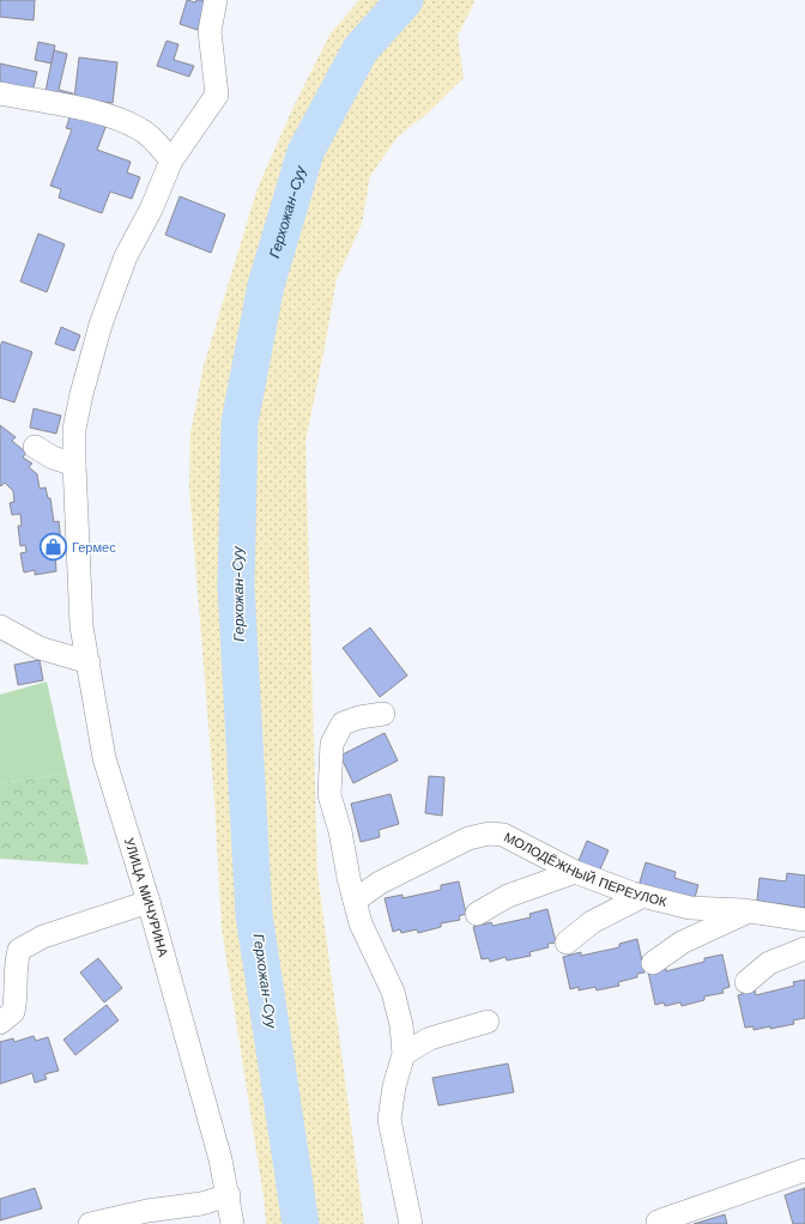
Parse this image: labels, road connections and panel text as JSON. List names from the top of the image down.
{
  "streets": {
    "street": ["МОЛОДЁЖНЫЙ ПЕРЕУЛОК", "УЛИЦА МИЧУРИНА"]
  },
  "water": ["Герхожан-Суу"],
  "places": {
    "shop": ["Гермес"]
  }
}
